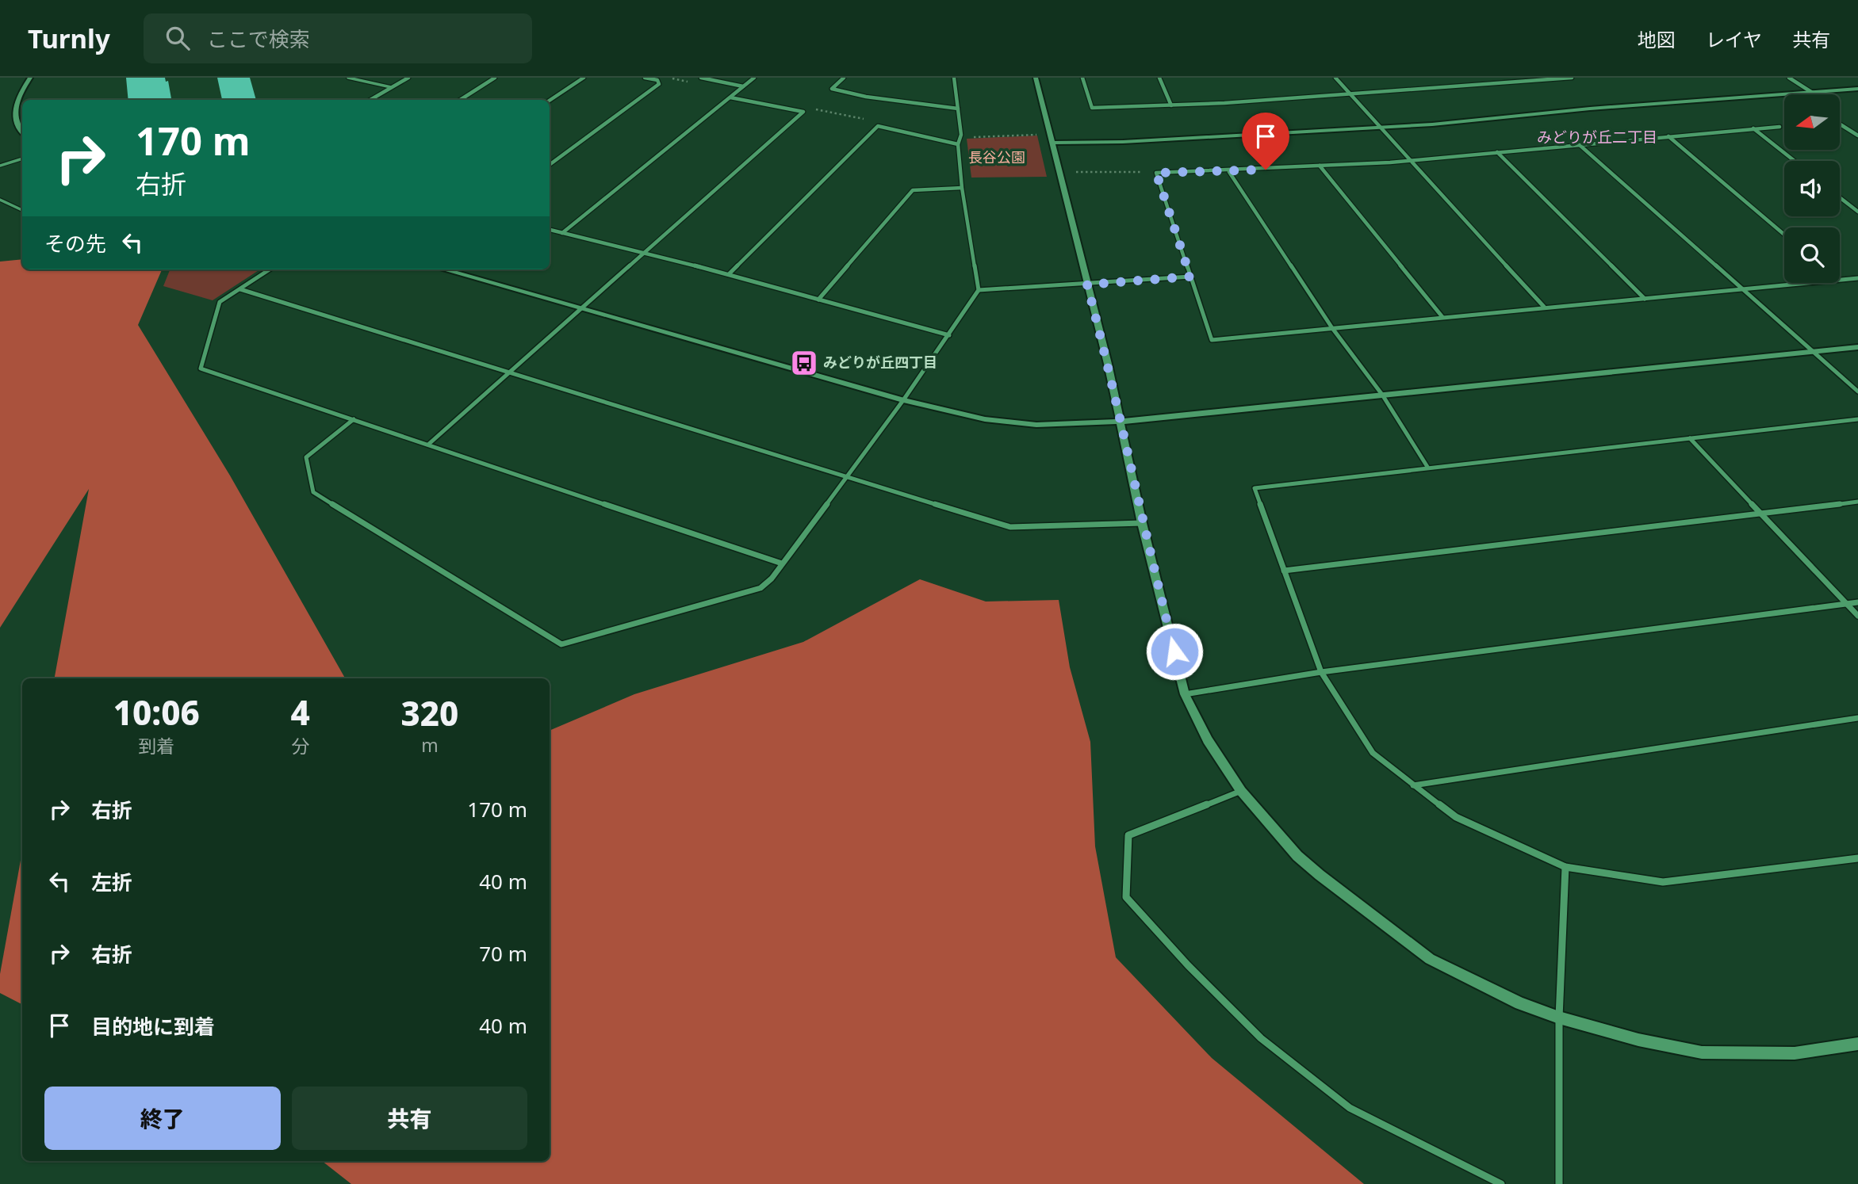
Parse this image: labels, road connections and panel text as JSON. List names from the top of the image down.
{
  "districts": ["みどりが丘二丁目"],
  "parks": ["長谷公園"],
  "places": {
    "bus stop": ["みどりが丘四丁目"]
  },
  "north": "left",
  "page": {
    "header": "Turnly",
    "search": "ここで検索",
    "nav": ["地図", "レイヤ", "共有"],
    "turn": ["170 m", "右折"],
    "then": "その先",
    "eta": [
      "10:06",
      "到着",
      "4",
      "分",
      "320",
      "m"
    ],
    "list": [
      {
        "name": "右折",
        "value": "170 m"
      },
      {
        "name": "左折",
        "value": "40 m"
      },
      {
        "name": "右折",
        "value": "70 m"
      },
      {
        "name": "目的地に到着",
        "value": "40 m"
      }
    ],
    "buttons": ["終了", "共有"]
  }
}
